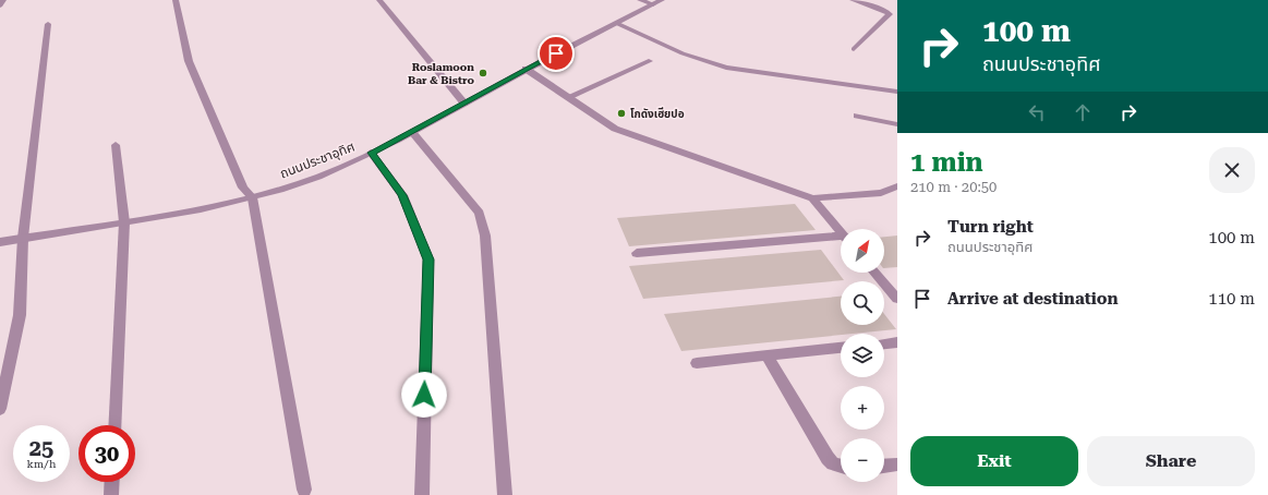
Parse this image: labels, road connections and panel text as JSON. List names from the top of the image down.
{
  "streets": {
    "street": ["ถนนประชาอุทิศ"]
  },
  "places": ["Roslamoon Bar & Bistro", "โกดังเฮียปอ"],
  "north": "top right",
  "page": {
    "turn": ["100 m", "ถนนประชาอุทิศ"],
    "heading": ["1 min", "210 m · 20:50"],
    "list": [
      {
        "name": "Turn right",
        "note": "ถนนประชาอุทิศ",
        "value": "100 m"
      },
      {
        "name": "Arrive at destination",
        "value": "110 m"
      }
    ],
    "map_buttons": ["+", "−"],
    "speed": "25 km/h",
    "limit": "30",
    "buttons": ["Exit", "Share"]
  }
}
